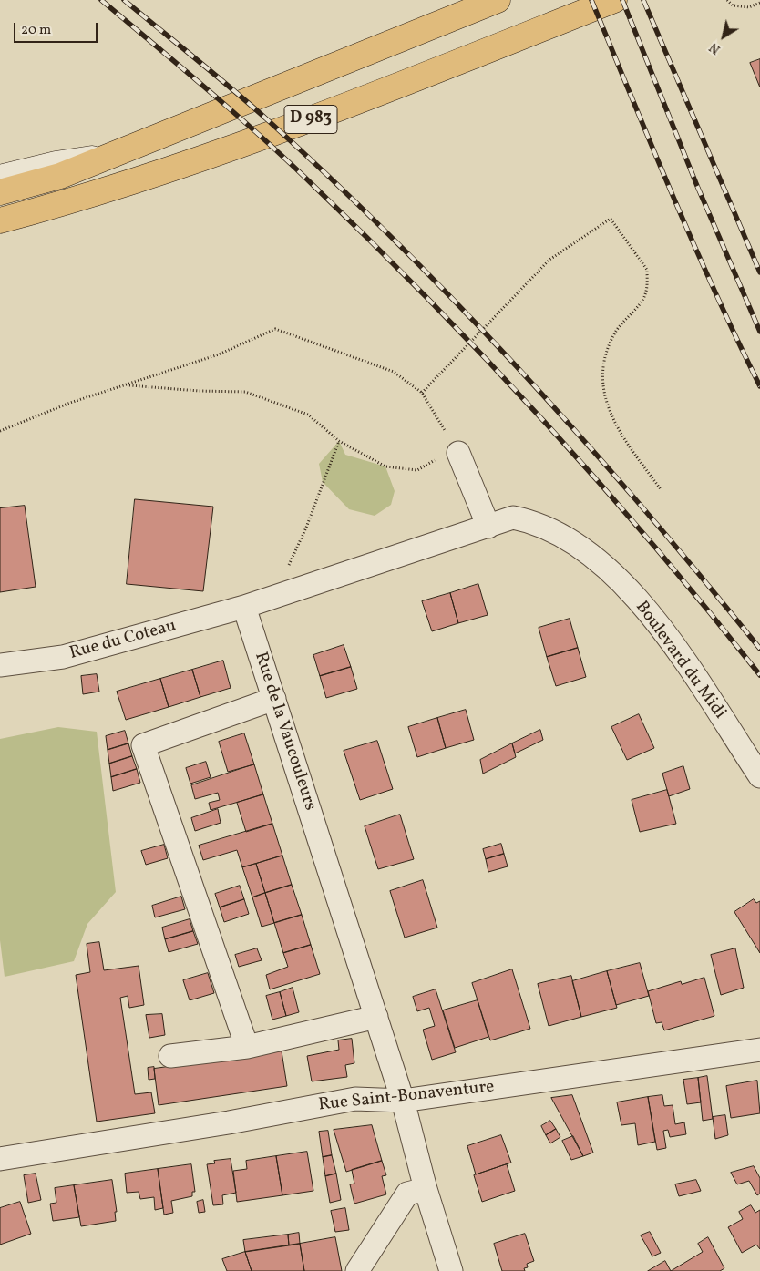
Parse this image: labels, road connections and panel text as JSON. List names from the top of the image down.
{
  "streets": {
    "main road": ["D 983"],
    "street": [
      "Rue du Coteau",
      "Boulevard du Midi",
      "Rue de la Vaucouleurs",
      "Rue Saint-Bonaventure"
    ]
  },
  "crossings": [
    ["Rue du Coteau", "Rue de la Vaucouleurs"],
    ["Rue de la Vaucouleurs", "Rue Saint-Bonaventure"]
  ],
  "scale_bar": "20 m",
  "north": "bottom left"
}
